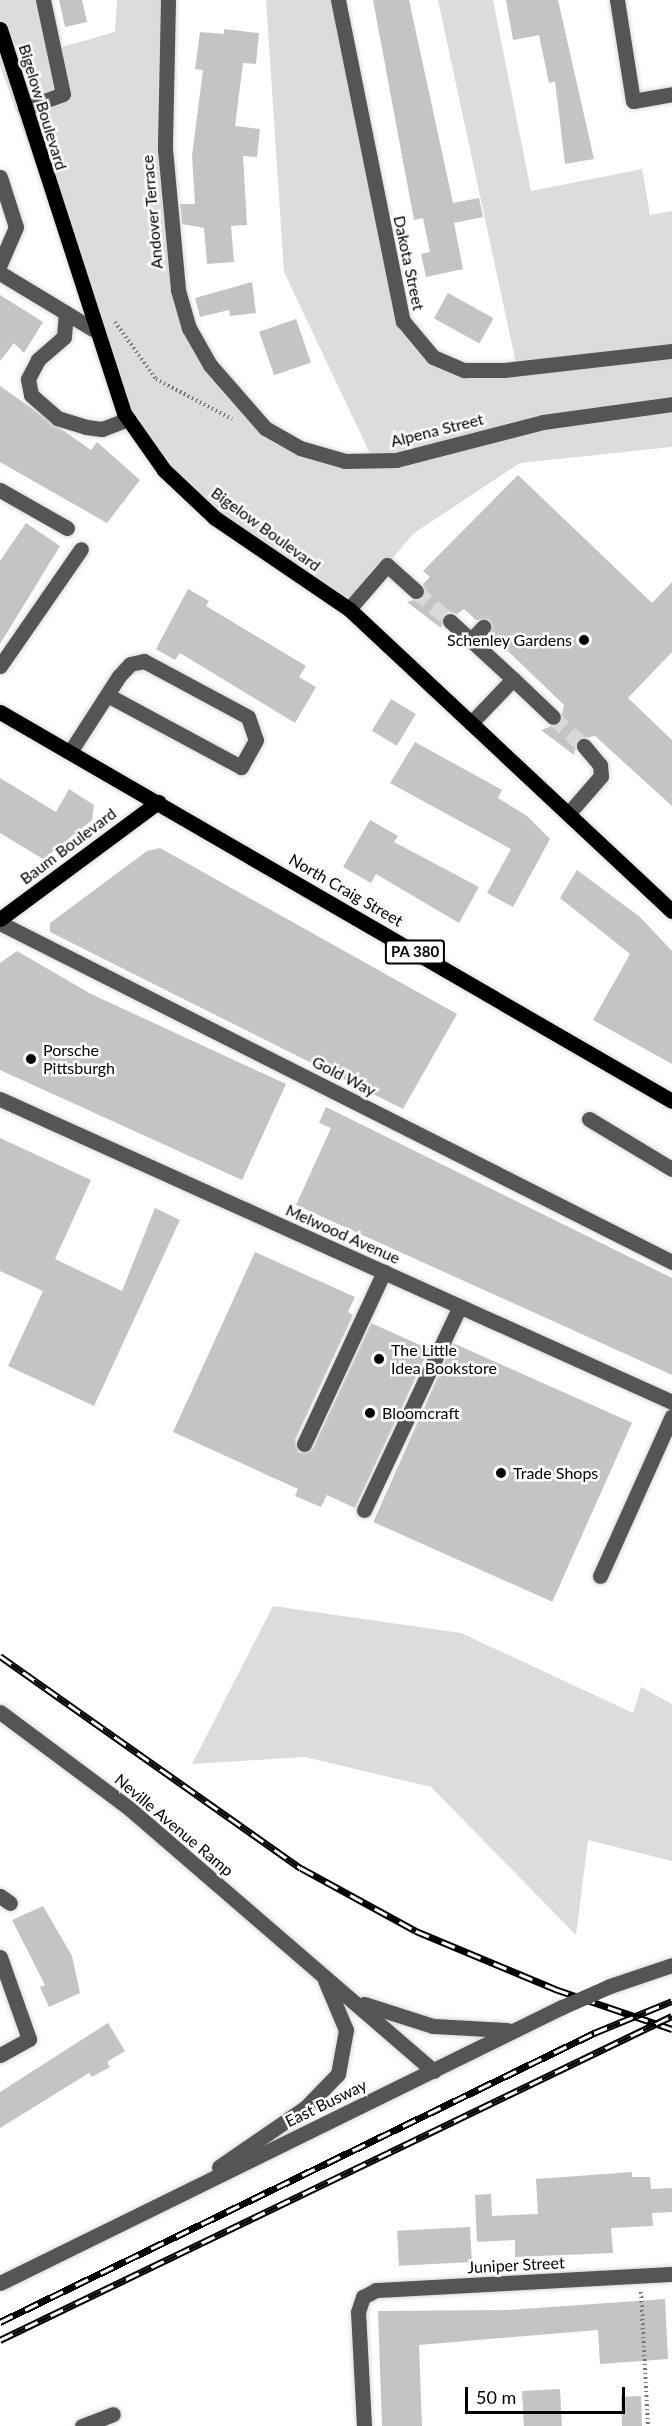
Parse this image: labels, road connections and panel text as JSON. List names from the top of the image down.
{
  "streets": {
    "main road": [
      "Bigelow Boulevard",
      "Baum Boulevard",
      "North Craig Street",
      "PA 380"
    ],
    "street": [
      "Andover Terrace",
      "Dakota Street",
      "Alpena Street",
      "Gold Way",
      "Melwood Avenue",
      "Neville Avenue Ramp",
      "East Busway",
      "Juniper Street"
    ]
  },
  "crossings": [
    ["Andover Terrace", "Alpena Street"],
    ["Baum Boulevard", "North Craig Street"],
    ["Baum Boulevard", "Gold Way"],
    ["Neville Avenue Ramp", "East Busway"]
  ],
  "places": [
    "Schenley Gardens",
    "Porsche Pittsburgh",
    "The Little Idea Bookstore",
    "Bloomcraft",
    "Trade Shops"
  ],
  "scale_bar": "50 m"
}
